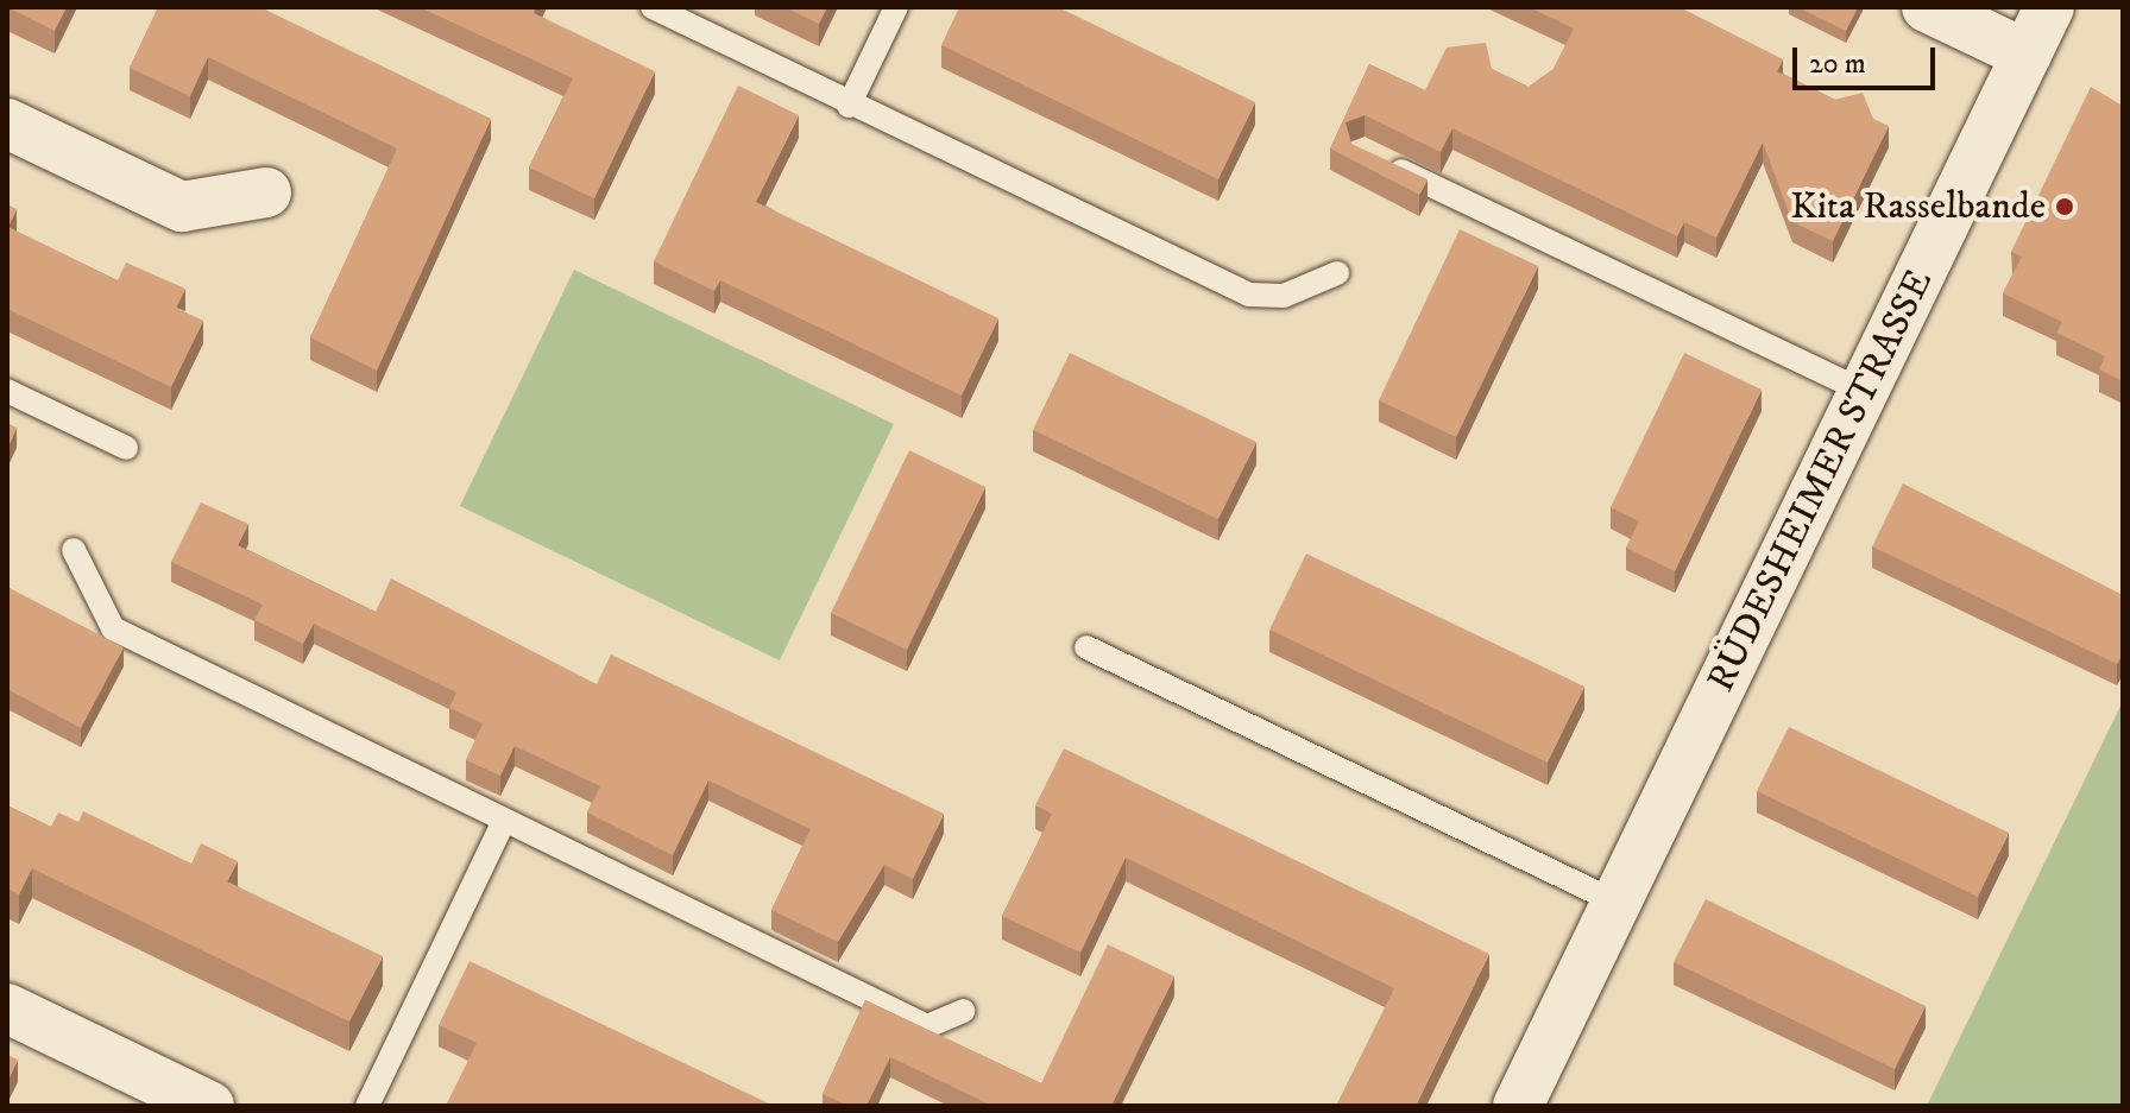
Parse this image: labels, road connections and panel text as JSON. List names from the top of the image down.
{
  "streets": {
    "street": ["RÜDESHEIMER STRASSE"]
  },
  "places": ["Kita Rasselbande"],
  "scale_bar": "20 m"
}
